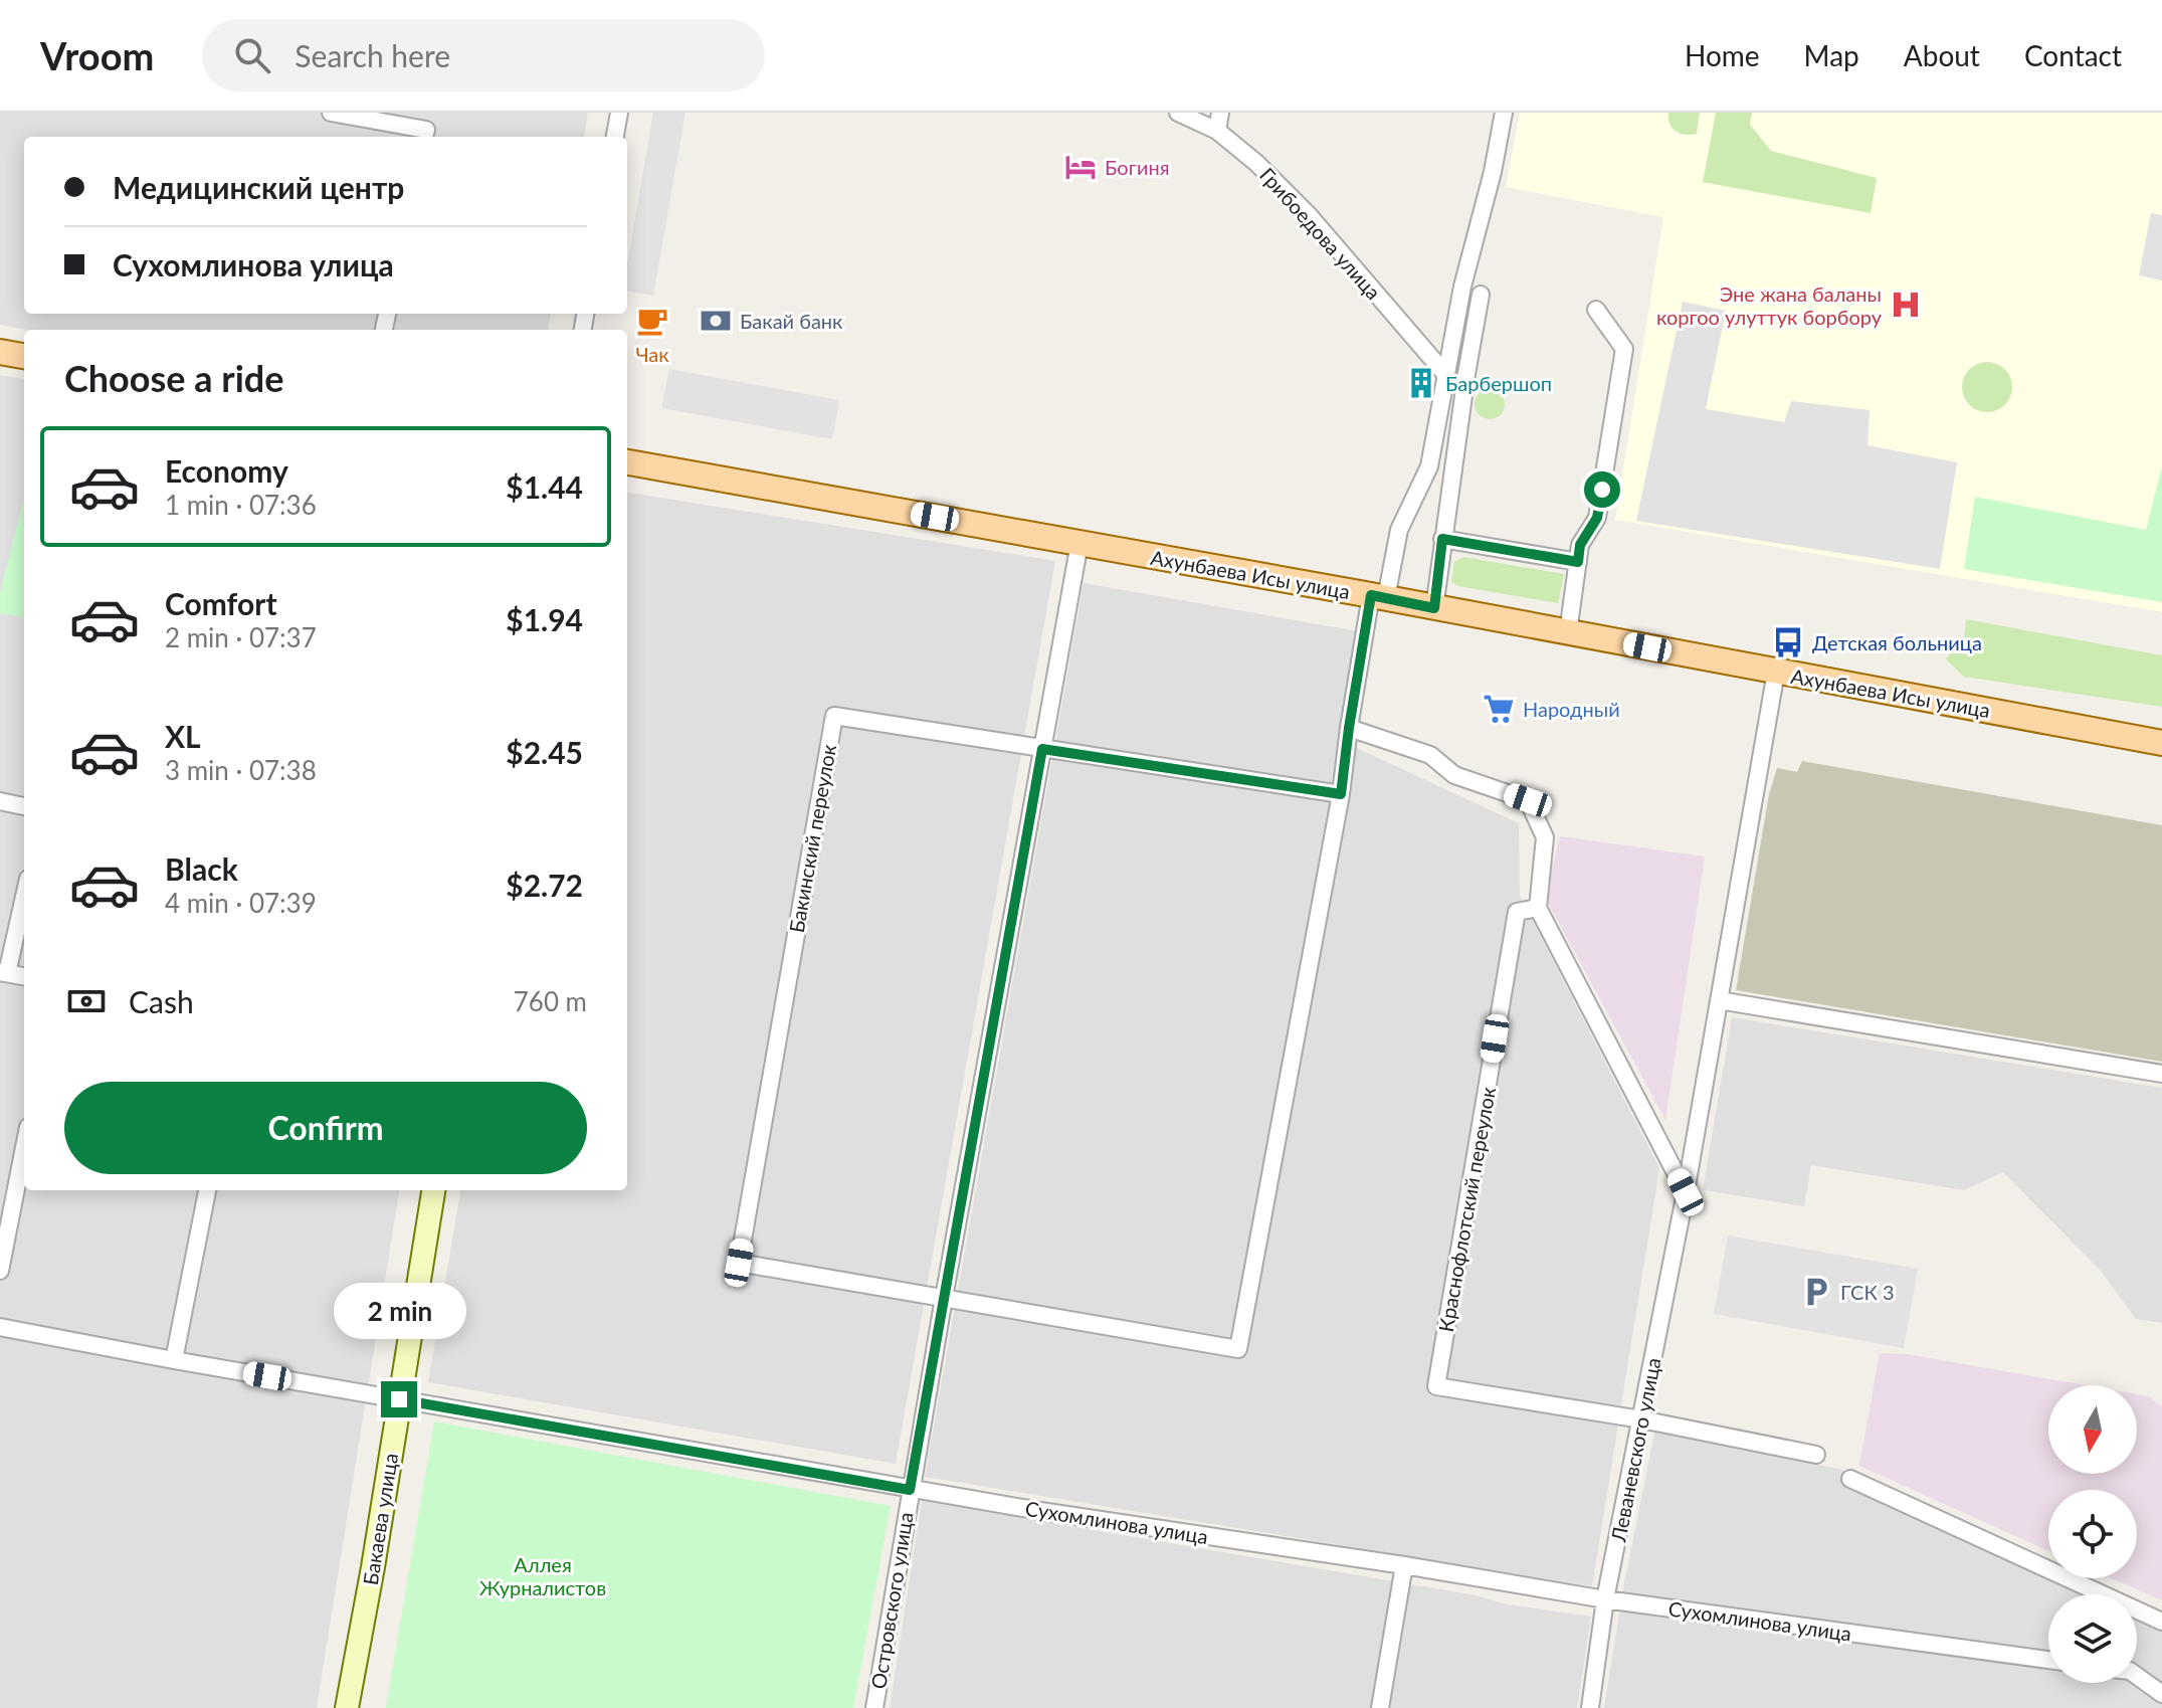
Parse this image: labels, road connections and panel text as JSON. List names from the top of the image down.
{
  "streets": {
    "main road": ["Ахунбаева Исы улица", "Бакаева улица"],
    "street": [
      "Грибоедова улица",
      "Бакинский переулок",
      "Краснофлотский переулок",
      "Леваневского улица",
      "Сухомлинова улица",
      "Островского улица"
    ]
  },
  "crossings": [
    ["Ахунбаева Исы улица", "Леваневского улица"],
    ["Ахунбаева Исы улица", "Островского улица"],
    ["Бакинский переулок", "Островского улица"],
    ["Краснофлотский переулок", "Леваневского улица"],
    ["Леваневского улица", "Сухомлинова улица"],
    ["Бакаева улица", "Сухомлинова улица"],
    ["Сухомлинова улица", "Островского улица"]
  ],
  "parks": ["Аллея Журналистов"],
  "places": {
    "hotel": ["Богиня"],
    "hospital": ["Эне жана баланы коргоо улуттук борбору"],
    "cafe": ["Чак"],
    "bank": ["Бакай банк"],
    "building": ["Барбершоп"],
    "bus stop": ["Детская больница"],
    "supermarket": ["Народный"],
    "parking": ["ГСК 3"]
  },
  "north": "bottom",
  "page": {
    "header": "Vroom",
    "search": "Search here",
    "nav": [
      "Home",
      "Map",
      "About",
      "Contact"
    ],
    "banner": ["Медицинский центр", "Сухомлинова улица"],
    "heading": "Choose a ride",
    "list": [
      {
        "name": "Economy",
        "note": "1 min · 07:36",
        "value": "$1.44"
      },
      {
        "name": "Comfort",
        "note": "2 min · 07:37",
        "value": "$1.94"
      },
      {
        "name": "XL",
        "note": "3 min · 07:38",
        "value": "$2.45"
      },
      {
        "name": "Black",
        "note": "4 min · 07:39",
        "value": "$2.72"
      }
    ],
    "pay": ["Cash", "760 m"],
    "buttons": "Confirm",
    "bubble": "2 min"
  }
}
